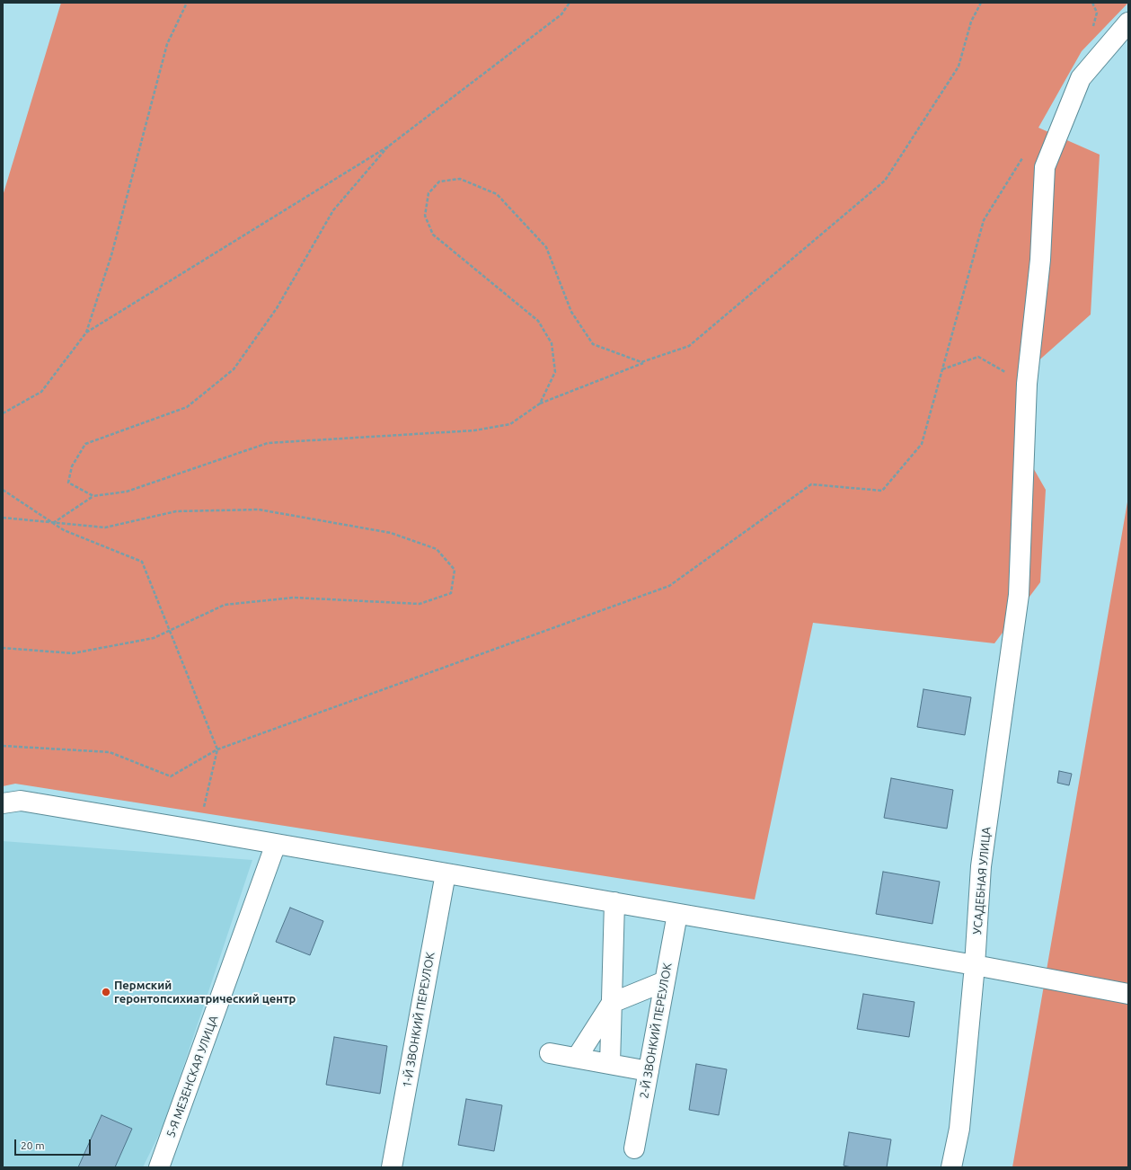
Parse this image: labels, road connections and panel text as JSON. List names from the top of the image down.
{
  "streets": {
    "street": [
      "УСАДЕБНАЯ УЛИЦА",
      "1-Й ЗВОНКИЙ ПЕРЕУЛОК",
      "2-Й ЗВОНКИЙ ПЕРЕУЛОК",
      "5-Я МЕЗЕНСКАЯ УЛИЦА"
    ]
  },
  "places": ["Пермский геронтопсихиатрический центр"],
  "scale_bar": "20 m"
}
